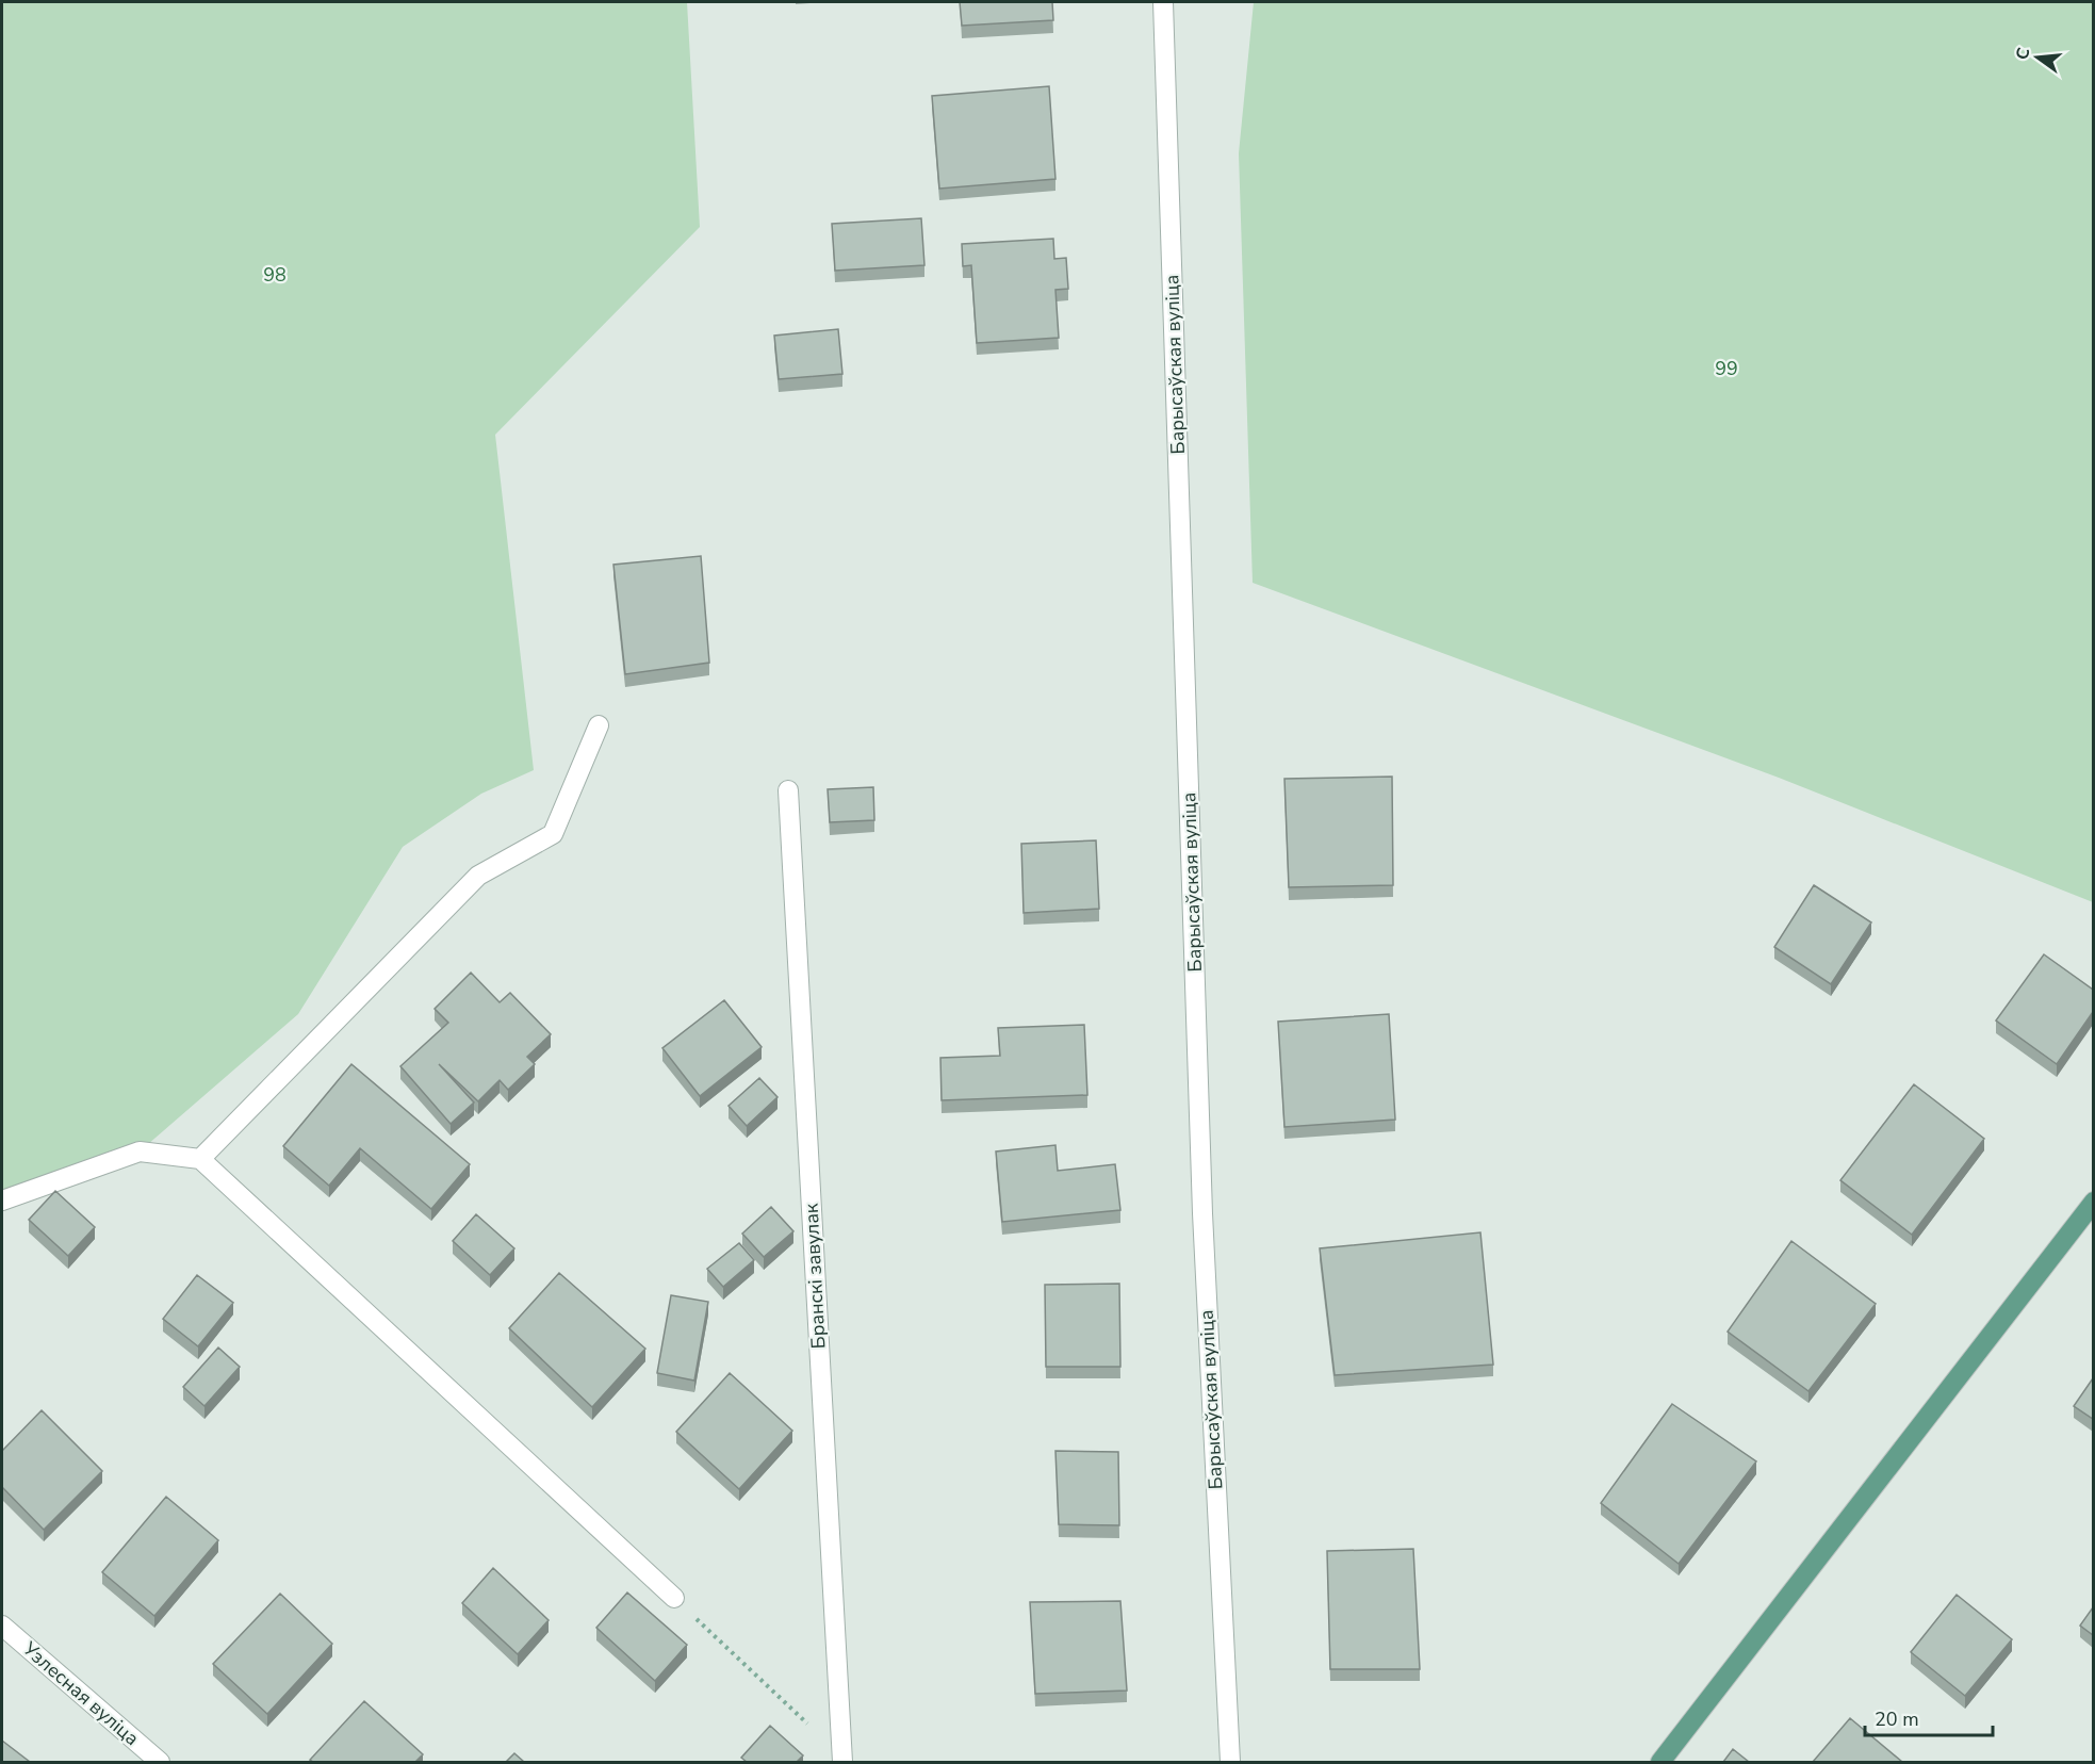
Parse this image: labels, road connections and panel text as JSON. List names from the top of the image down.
{
  "streets": {
    "street": ["Барысаўская вуліца", "Бранскі завулак", "Узлесная вуліца"]
  },
  "parks": ["98", "99"],
  "scale_bar": "20 m",
  "north": "left"
}
